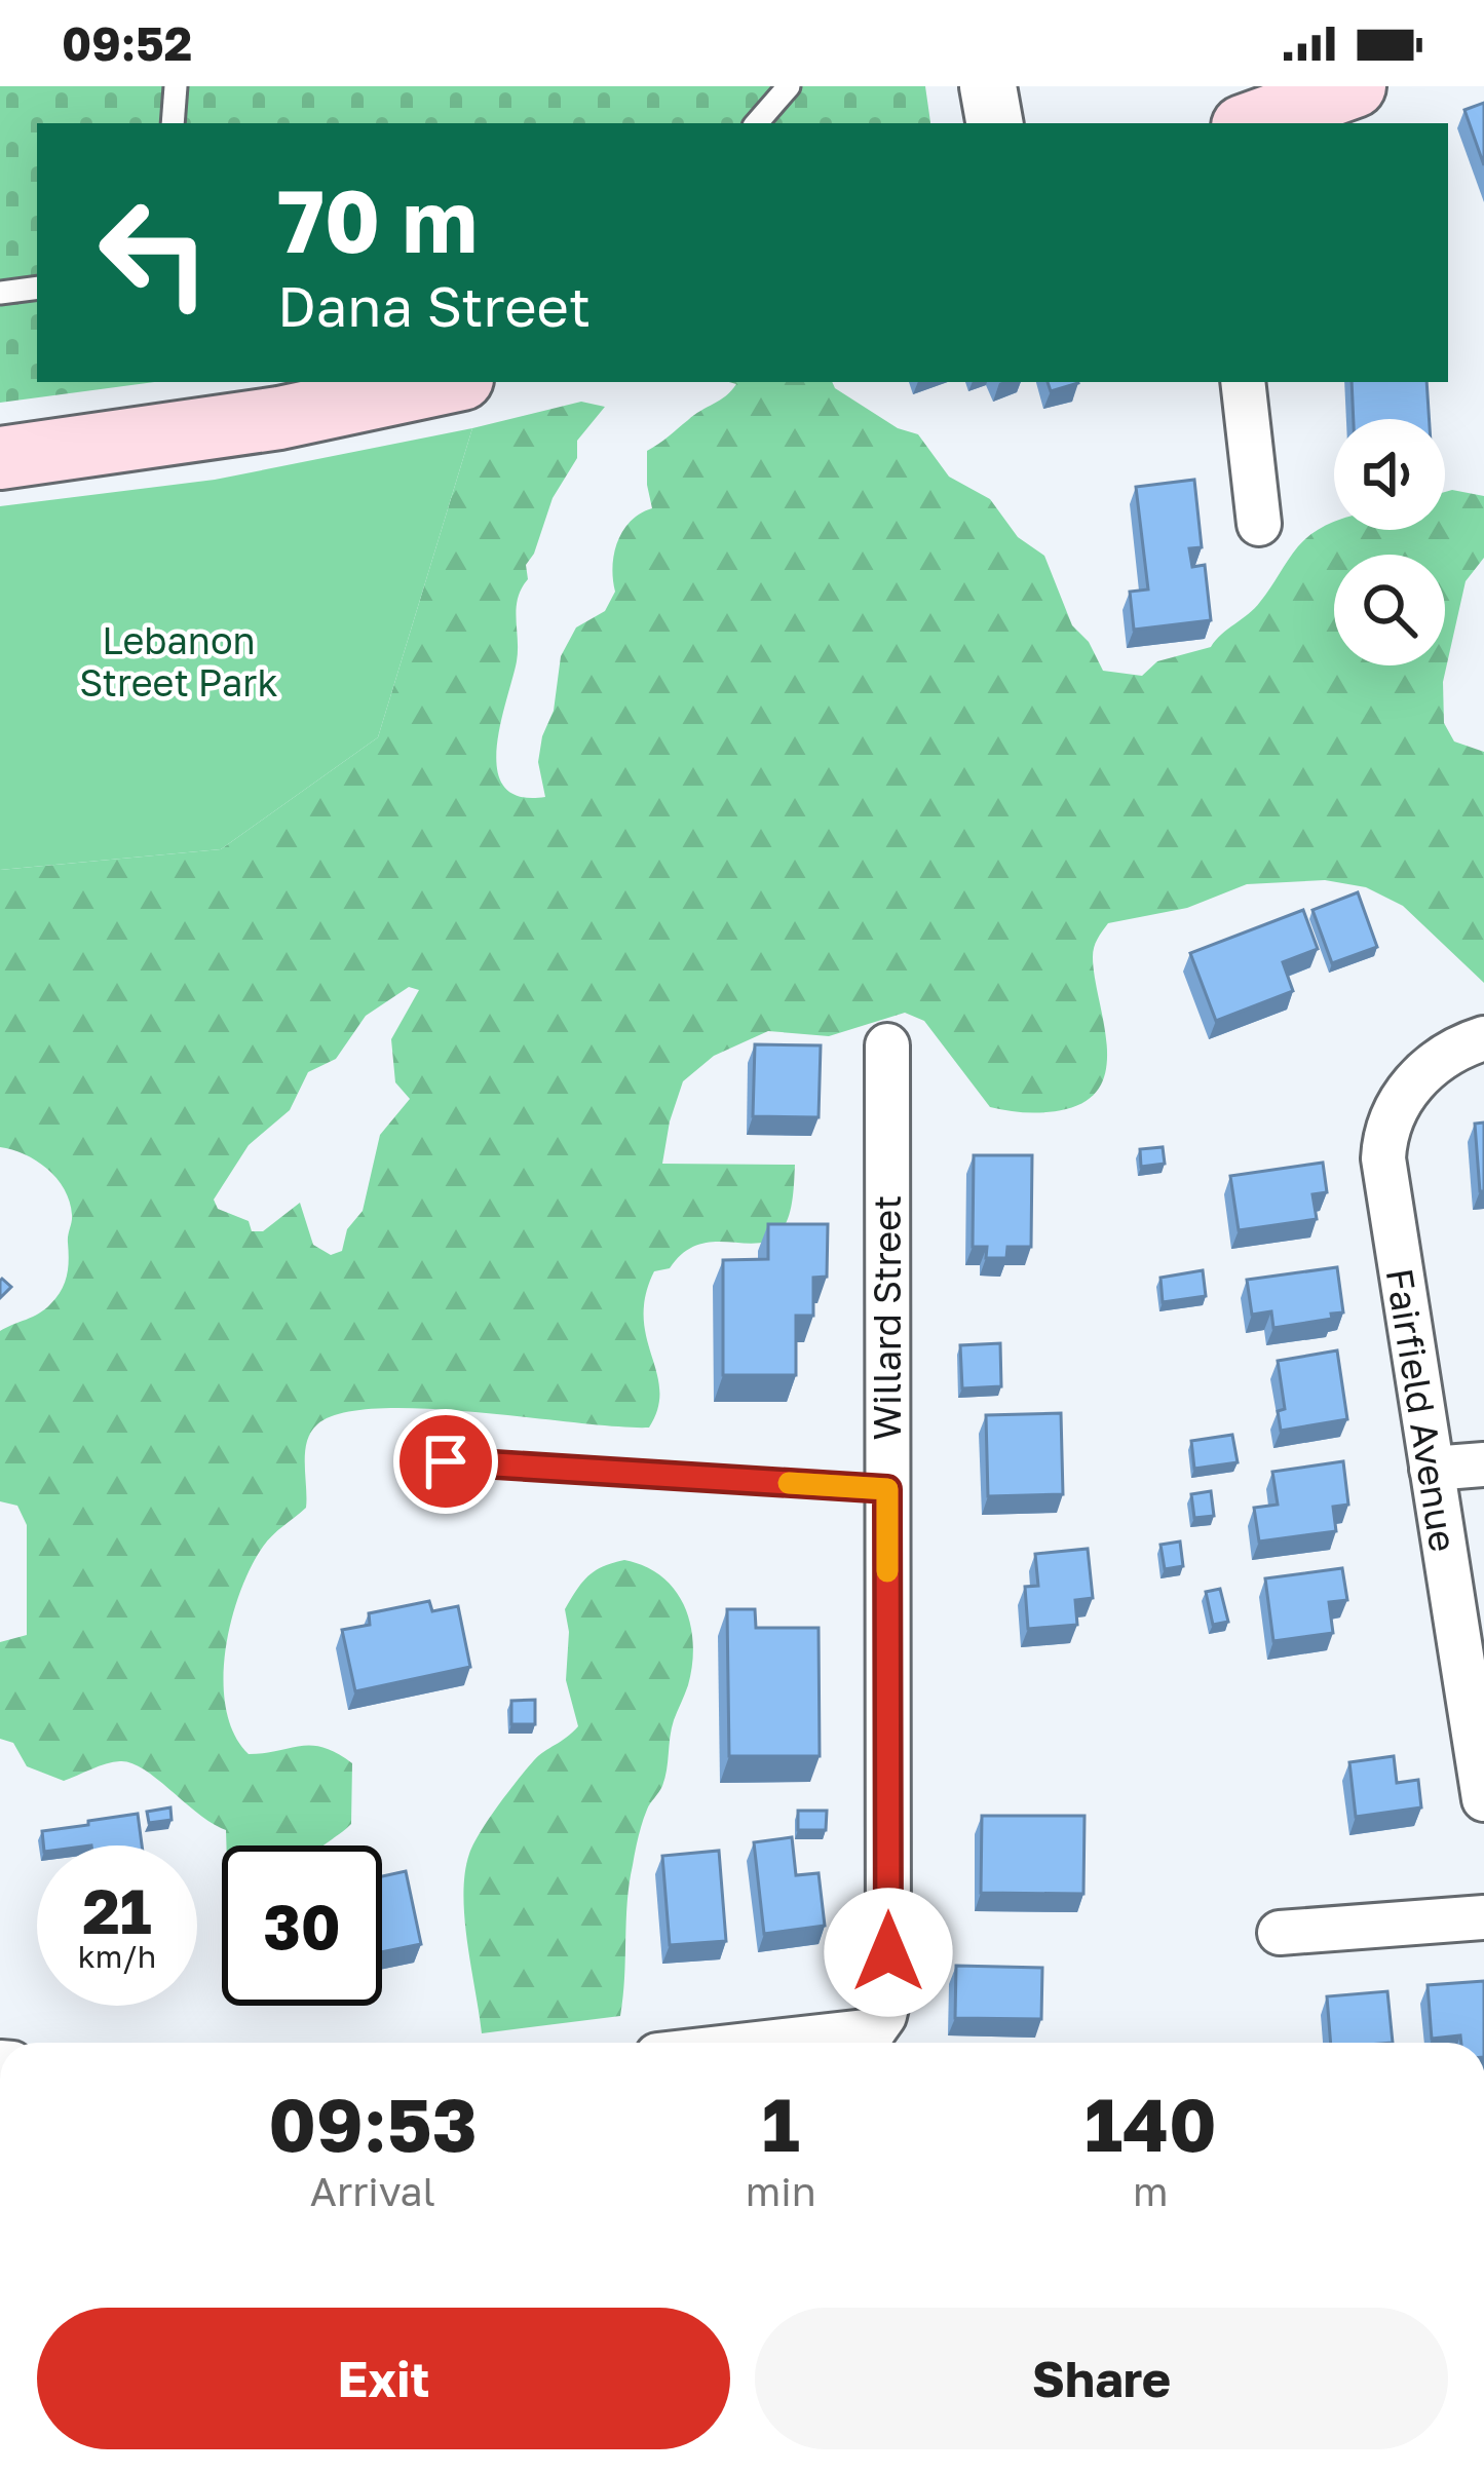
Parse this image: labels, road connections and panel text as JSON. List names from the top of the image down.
{
  "streets": {
    "street": ["Willard Street", "Fairfield Avenue"]
  },
  "parks": ["Lebanon Street Park"],
  "page": {
    "status": "09:52",
    "turn": ["70 m", "Dana Street"],
    "speed": "21 km/h",
    "limit": "30",
    "eta": [
      "09:53",
      "Arrival",
      "1",
      "min",
      "140",
      "m"
    ],
    "buttons": ["Exit", "Share"]
  }
}
